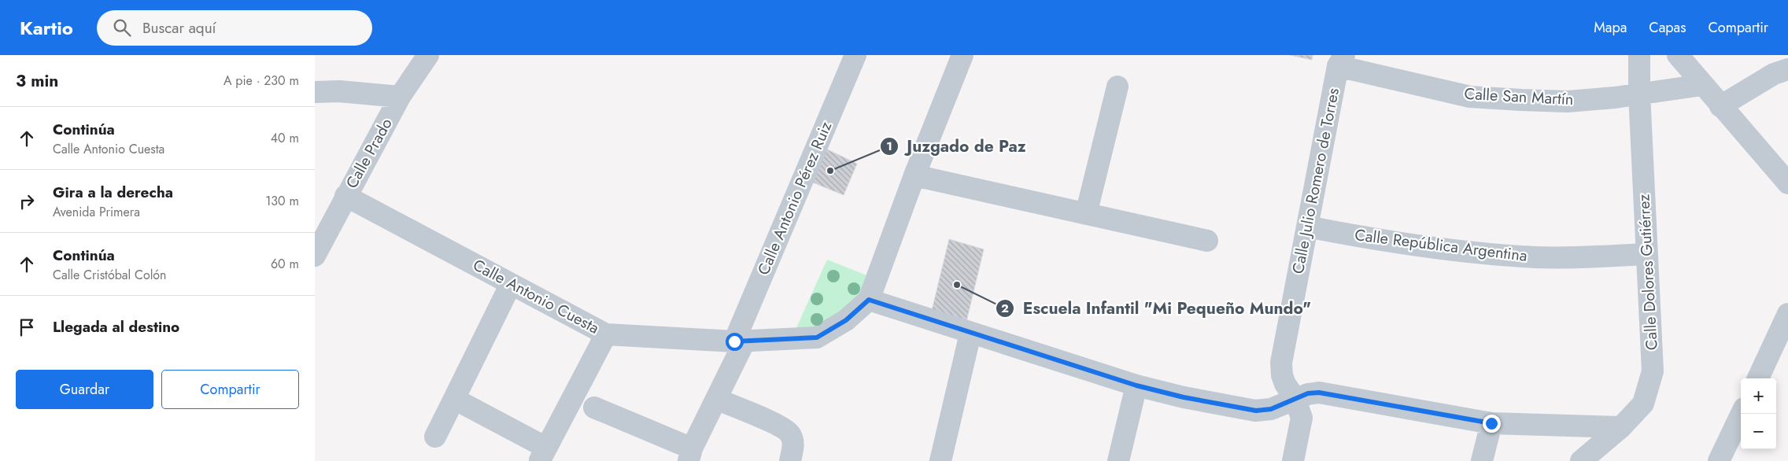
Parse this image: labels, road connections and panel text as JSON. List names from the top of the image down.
{
  "streets": {
    "street": [
      "Calle San Martín",
      "Calle Prado",
      "Calle Julio Romero de Torres",
      "Calle Antonio Pérez Ruiz",
      "Calle República Argentina",
      "Calle Dolores Gutiérrez",
      "Calle Antonio Cuesta"
    ]
  },
  "crossings": [
    ["Calle San Martín", "Calle Julio Romero de Torres"],
    ["Calle San Martín", "Calle Dolores Gutiérrez"],
    ["Calle Prado", "Calle Antonio Cuesta"],
    ["Calle Julio Romero de Torres", "Calle República Argentina"],
    ["Calle Antonio Pérez Ruiz", "Calle Antonio Cuesta"],
    ["Calle República Argentina", "Calle Dolores Gutiérrez"]
  ],
  "places": ["Juzgado de Paz", "Escuela Infantil \"Mi Pequeño Mundo\""],
  "page": {
    "header": "Kartio",
    "search": "Buscar aquí",
    "nav": ["Mapa", "Capas", "Compartir"],
    "heading": ["3 min", "A pie · 230 m"],
    "list": [
      ["Continúa", "Calle Antonio Cuesta", "40 m"],
      ["Gira a la derecha", "Avenida Primera", "130 m"],
      ["Continúa", "Calle Cristóbal Colón", "60 m"],
      "Llegada al destino"
    ],
    "buttons": ["Guardar", "Compartir"],
    "map_buttons": ["+", "−"]
  }
}
